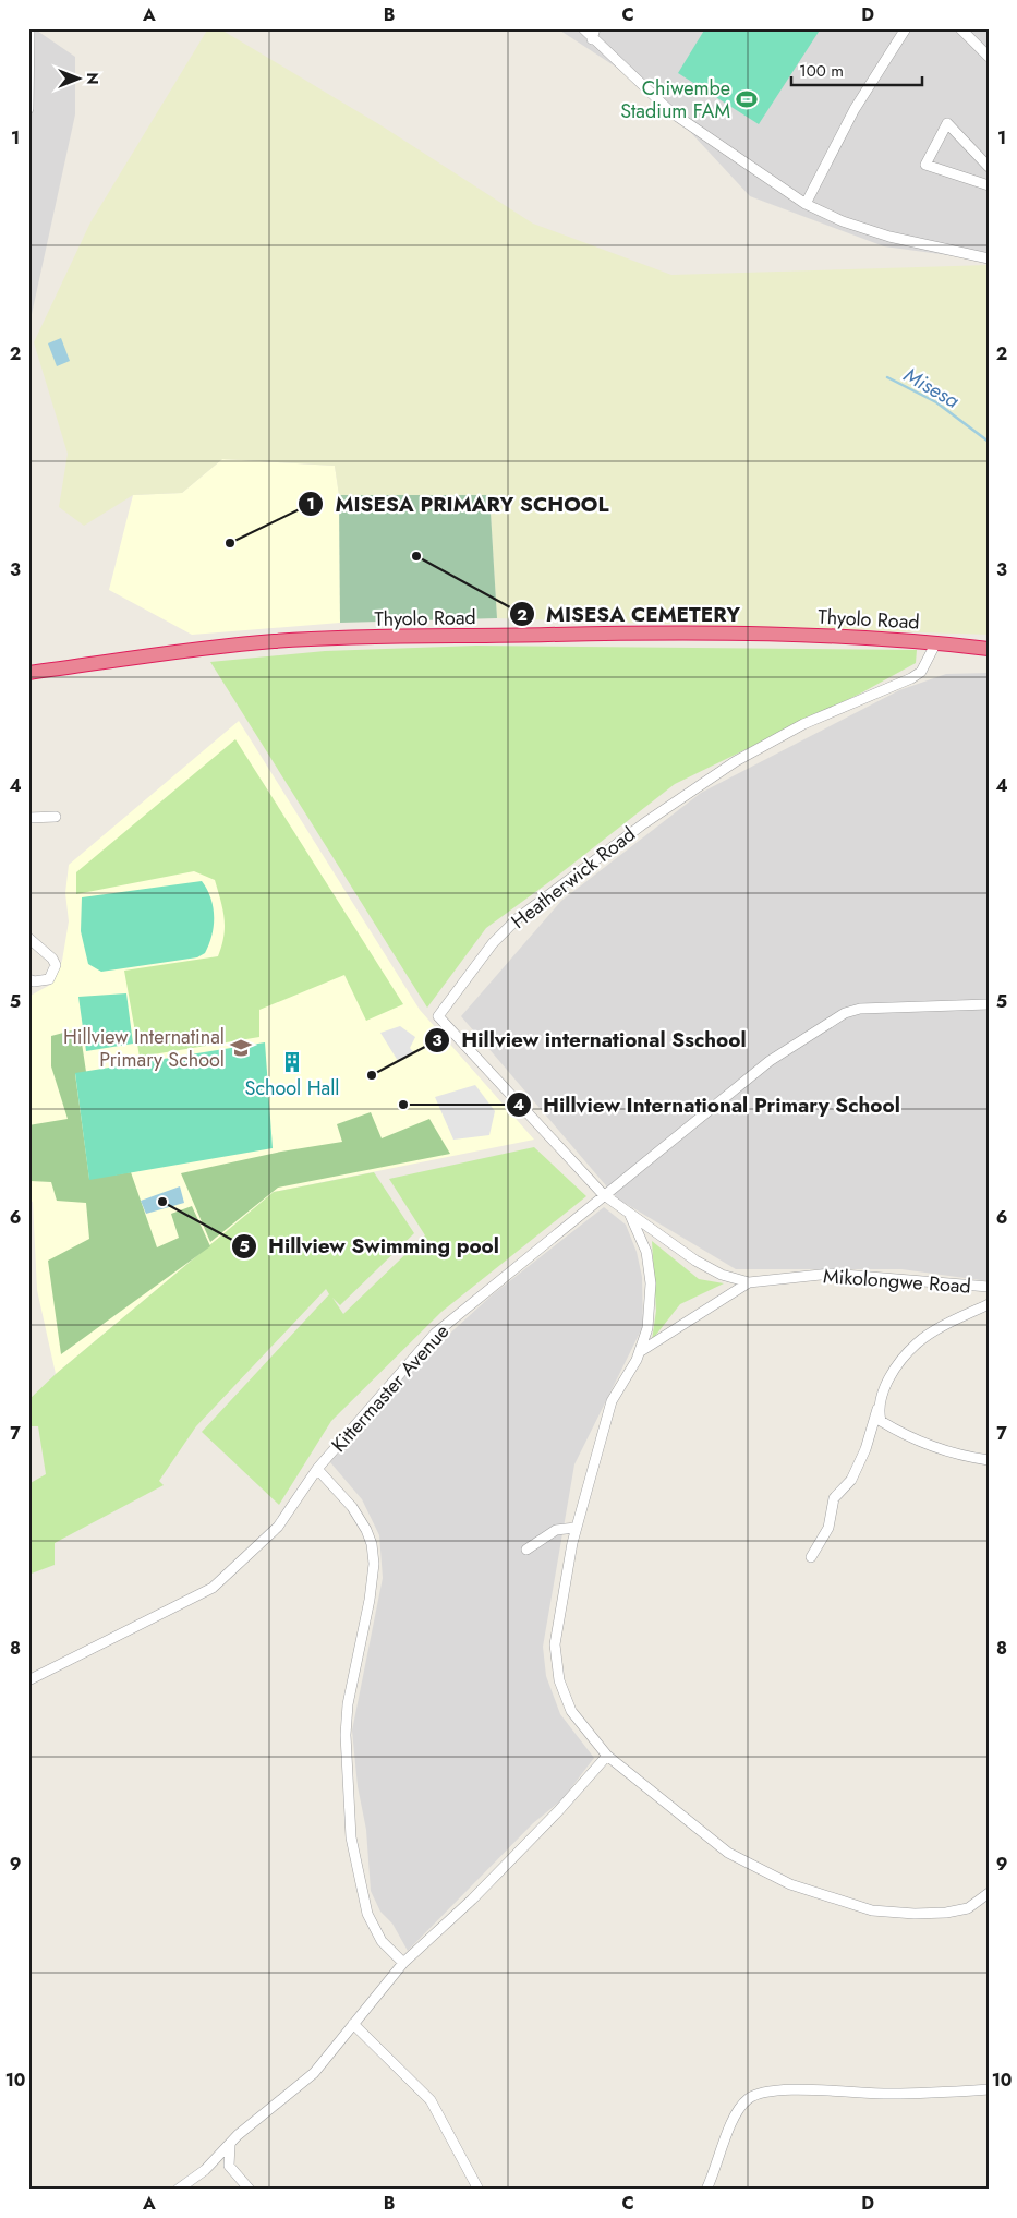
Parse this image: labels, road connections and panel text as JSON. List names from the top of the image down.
{
  "streets": {
    "highway": ["Thyolo Road"],
    "street": ["Heatherwick Road", "Mikolongwe Road", "Kittermaster Avenue"]
  },
  "crossings": [
    ["Thyolo Road", "Heatherwick Road"],
    ["Heatherwick Road", "Mikolongwe Road"],
    ["Heatherwick Road", "Kittermaster Avenue"],
    ["Mikolongwe Road", "Kittermaster Avenue"]
  ],
  "water": ["Misesa"],
  "places": {
    "sports": ["Chiwembe Stadium FAM"],
    "other": [
      "MISESA PRIMARY SCHOOL",
      "MISESA CEMETERY",
      "Hillview international Sschool",
      "Hillview International Primary School",
      "Hillview Swimming pool"
    ],
    "school or university": ["Hillview Internatinal Primary School"],
    "building": ["School Hall"]
  },
  "scale_bar": "100 m",
  "north": "right",
  "grid": {
    "columns": [
      "A",
      "B",
      "C",
      "D"
    ],
    "rows": [
      "1",
      "2",
      "3",
      "4",
      "5",
      "6",
      "7",
      "8",
      "9",
      "10"
    ]
  }
}
